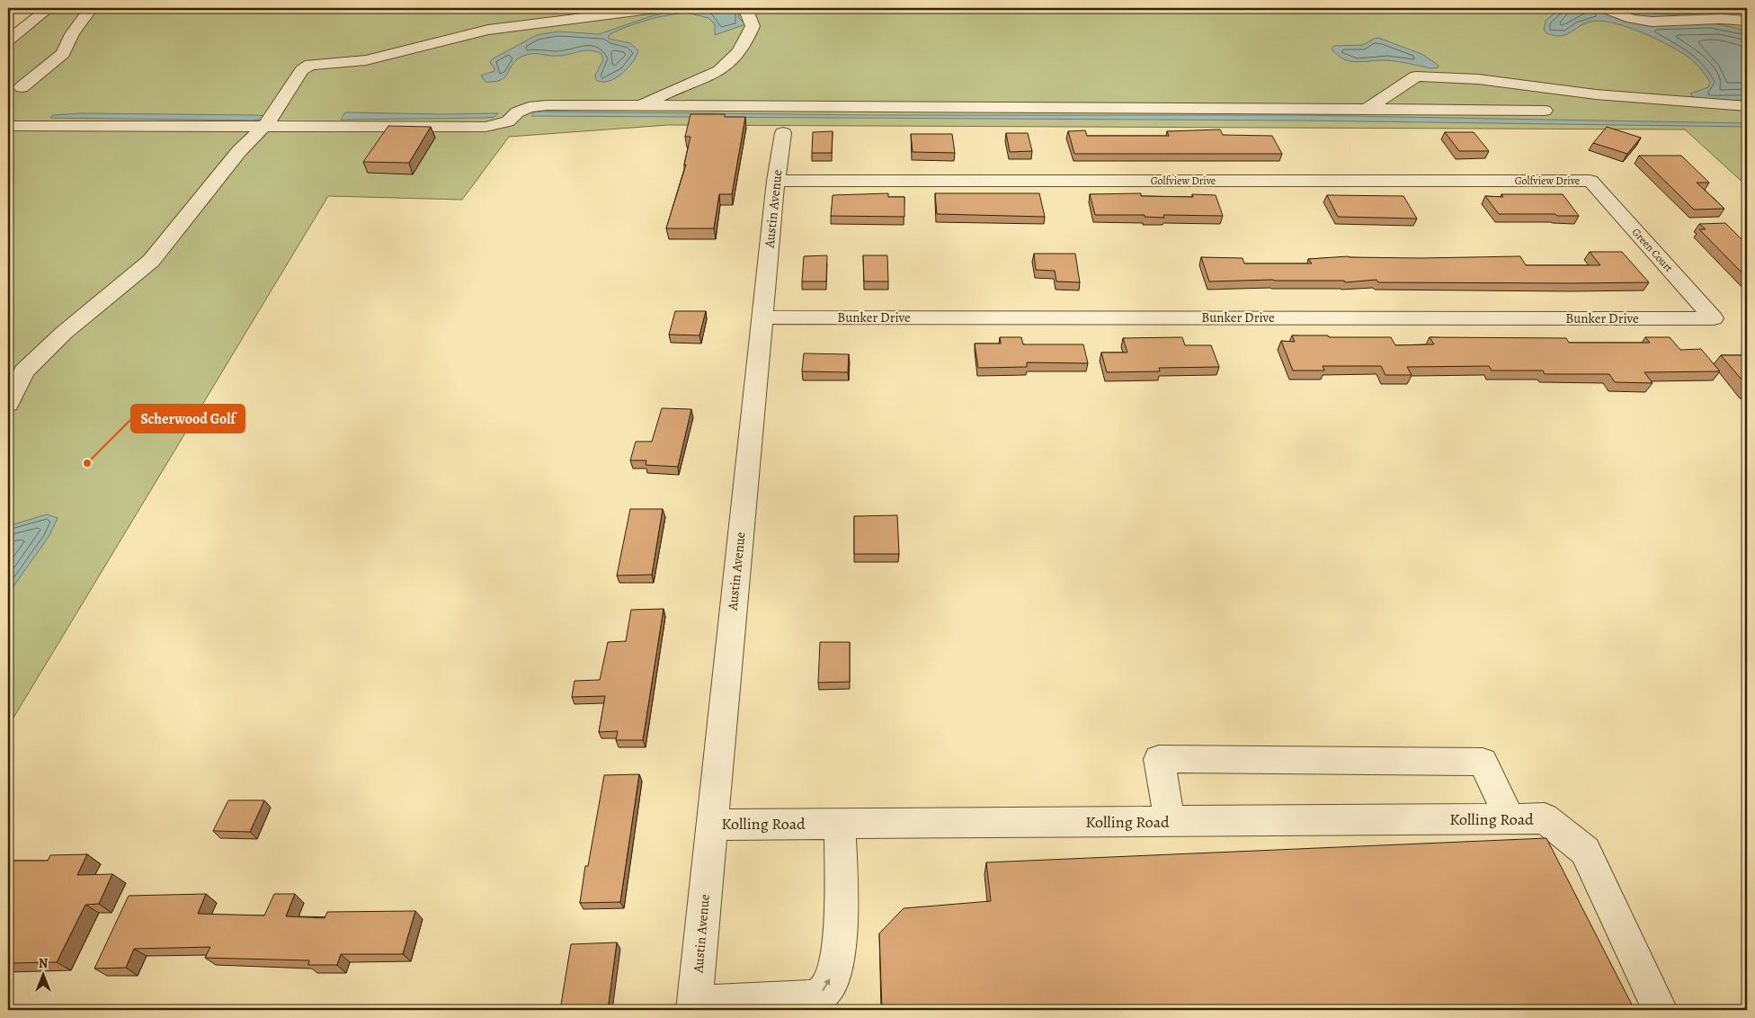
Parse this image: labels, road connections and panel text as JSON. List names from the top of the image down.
{
  "streets": {
    "street": [
      "Golfview Drive",
      "Austin Avenue",
      "Green Court",
      "Bunker Drive",
      "Kolling Road"
    ]
  },
  "crossings": [
    ["Golfview Drive", "Austin Avenue"],
    ["Golfview Drive", "Green Court"],
    ["Austin Avenue", "Bunker Drive"],
    ["Austin Avenue", "Kolling Road"],
    ["Green Court", "Bunker Drive"]
  ],
  "places": ["Scherwood Golf"],
  "north": "top"
}
